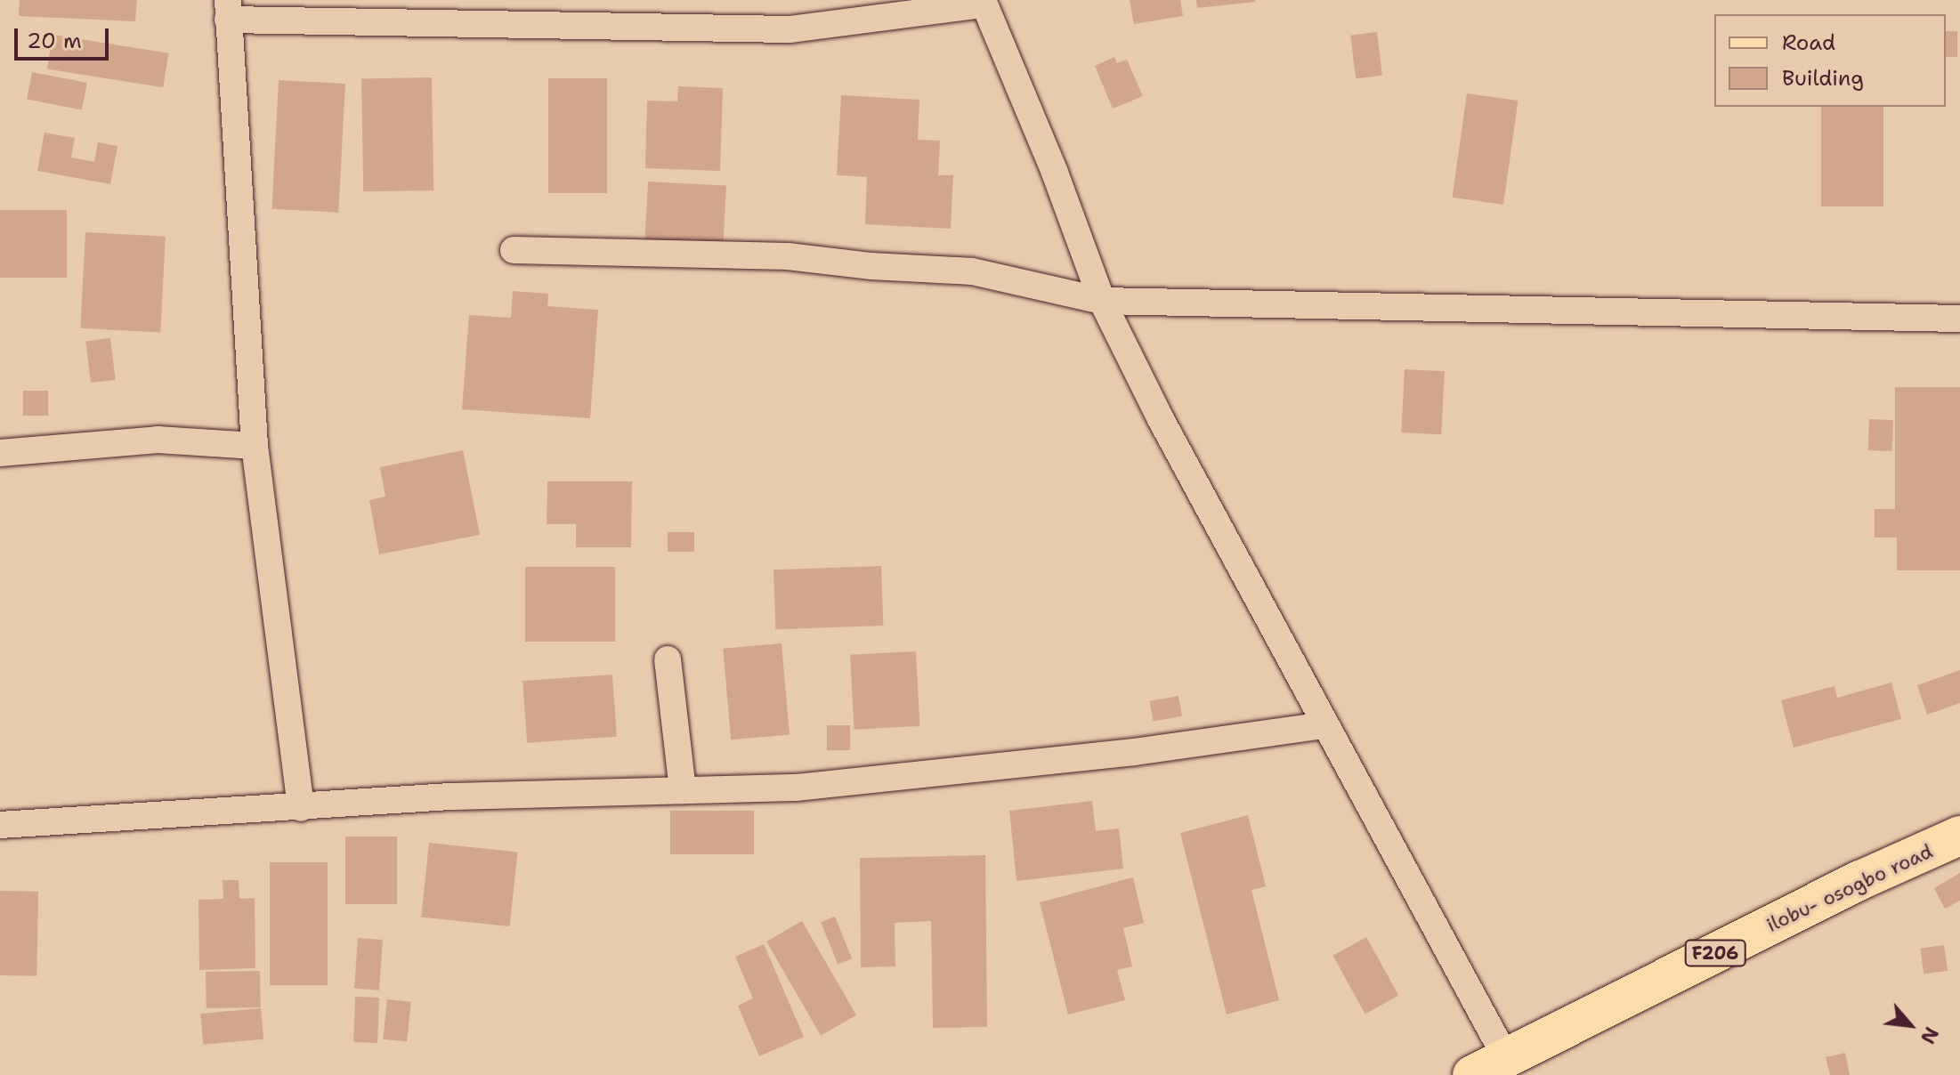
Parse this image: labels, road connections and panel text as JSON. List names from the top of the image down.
{
  "streets": {
    "main road": ["ilobu- osogbo road", "F206"]
  },
  "legend": ["Road", "Building"],
  "scale_bar": "20 m",
  "north": "bottom right"
}
